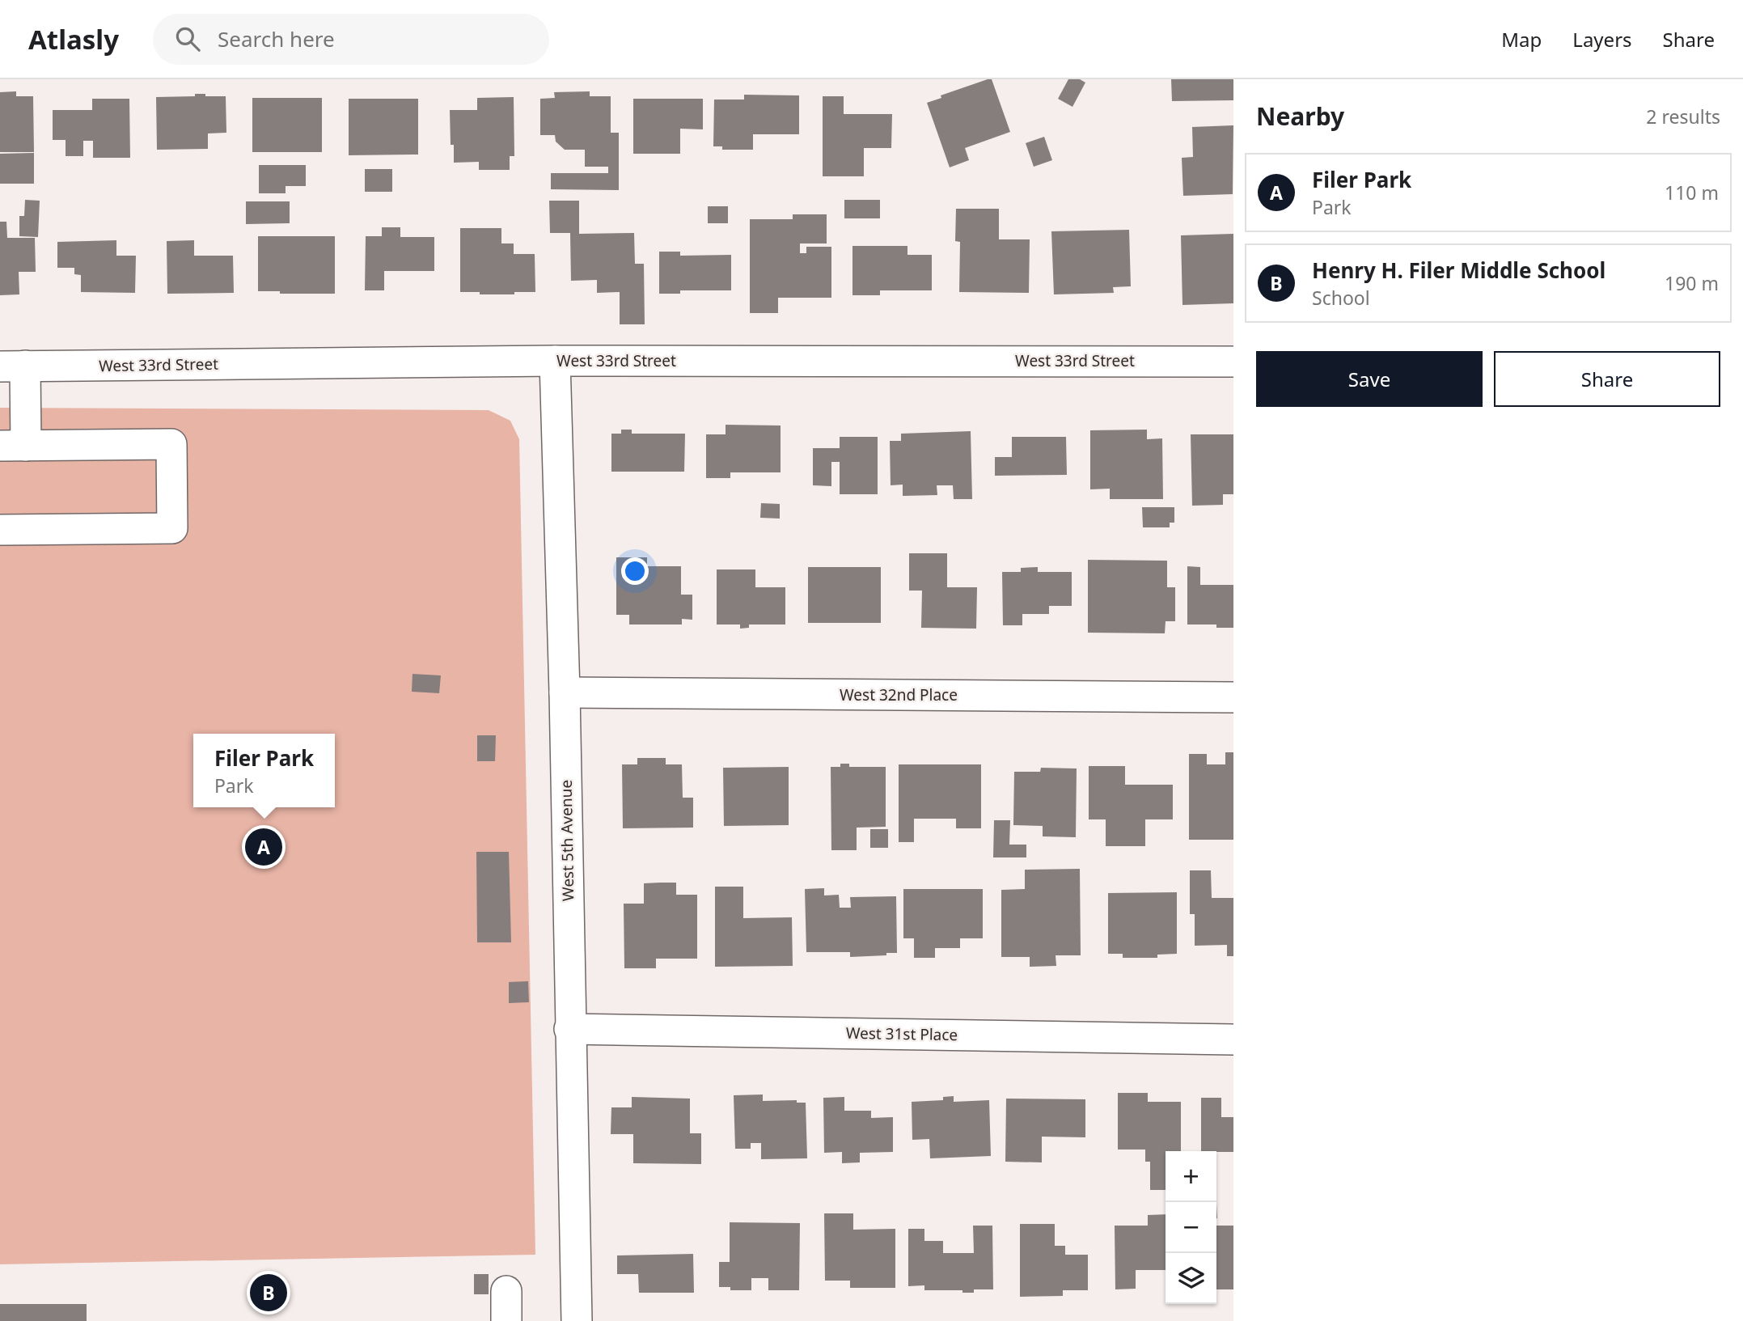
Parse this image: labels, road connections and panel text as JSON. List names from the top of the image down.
{
  "streets": {
    "street": [
      "West 33rd Street",
      "West 32nd Place",
      "West 5th Avenue",
      "West 31st Place"
    ]
  },
  "crossings": [
    ["West 33rd Street", "West 5th Avenue"],
    ["West 32nd Place", "West 5th Avenue"],
    ["West 5th Avenue", "West 31st Place"]
  ],
  "page": {
    "header": "Atlasly",
    "search": "Search here",
    "nav": ["Map", "Layers", "Share"],
    "heading": ["Nearby", "2 results"],
    "list": [
      {
        "mark": "A",
        "name": "Filer Park",
        "note": "Park",
        "value": "110 m"
      },
      {
        "mark": "B",
        "name": "Henry H. Filer Middle School",
        "note": "School",
        "value": "190 m"
      }
    ],
    "buttons": ["Save", "Share"],
    "popup": ["Filer Park", "Park"],
    "pins": ["A", "B"],
    "map_buttons": ["+", "−"]
  }
}
